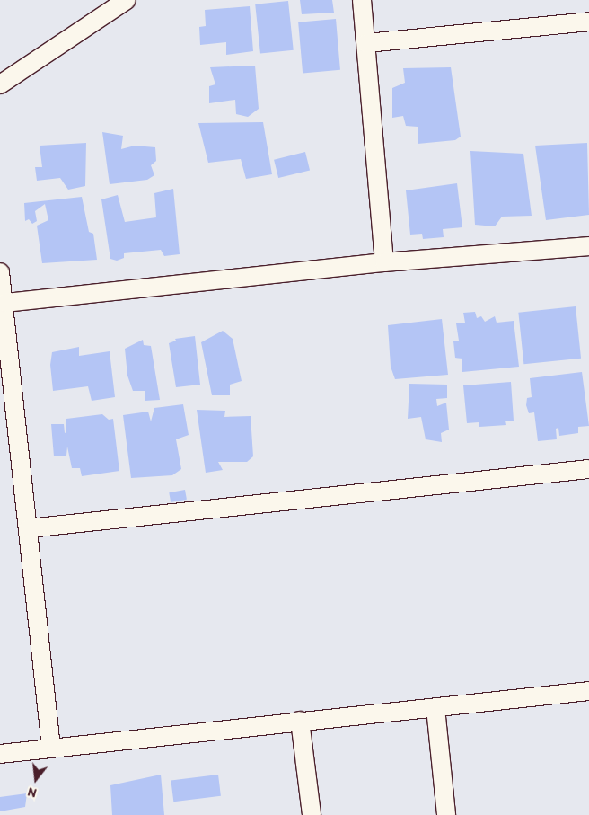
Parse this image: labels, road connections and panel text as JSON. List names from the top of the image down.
{
  "north": "bottom"
}
